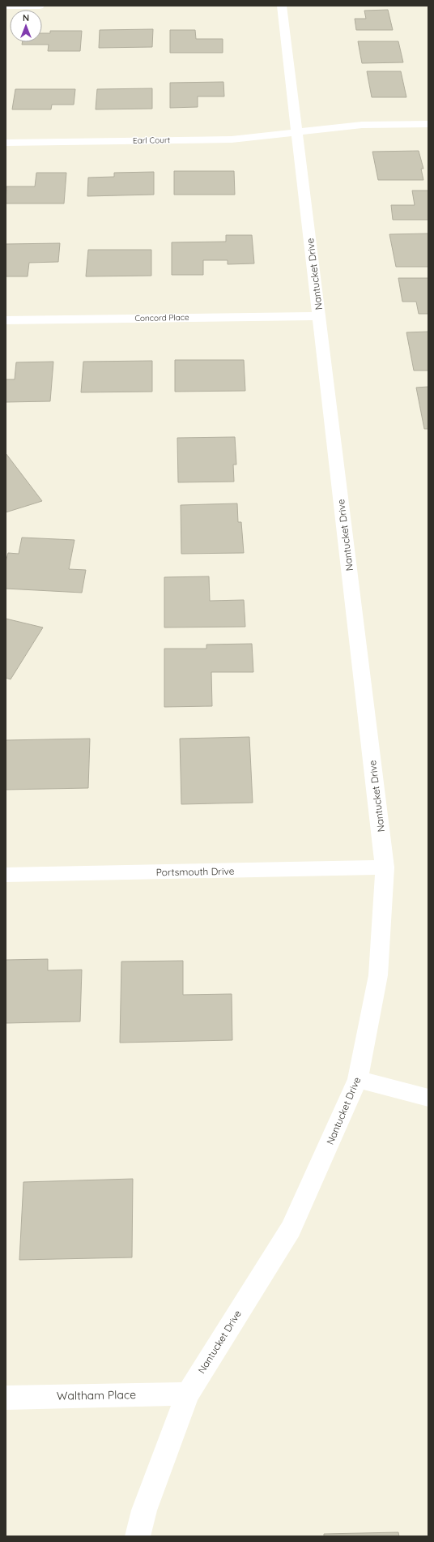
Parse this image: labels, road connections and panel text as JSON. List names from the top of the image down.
{
  "streets": {
    "street": [
      "Earl Court",
      "Nantucket Drive",
      "Concord Place",
      "Portsmouth Drive",
      "Waltham Place"
    ]
  },
  "crossings": [
    ["Earl Court", "Nantucket Drive"],
    ["Nantucket Drive", "Concord Place"],
    ["Nantucket Drive", "Portsmouth Drive"],
    ["Nantucket Drive", "Waltham Place"]
  ],
  "north": "top"
}
